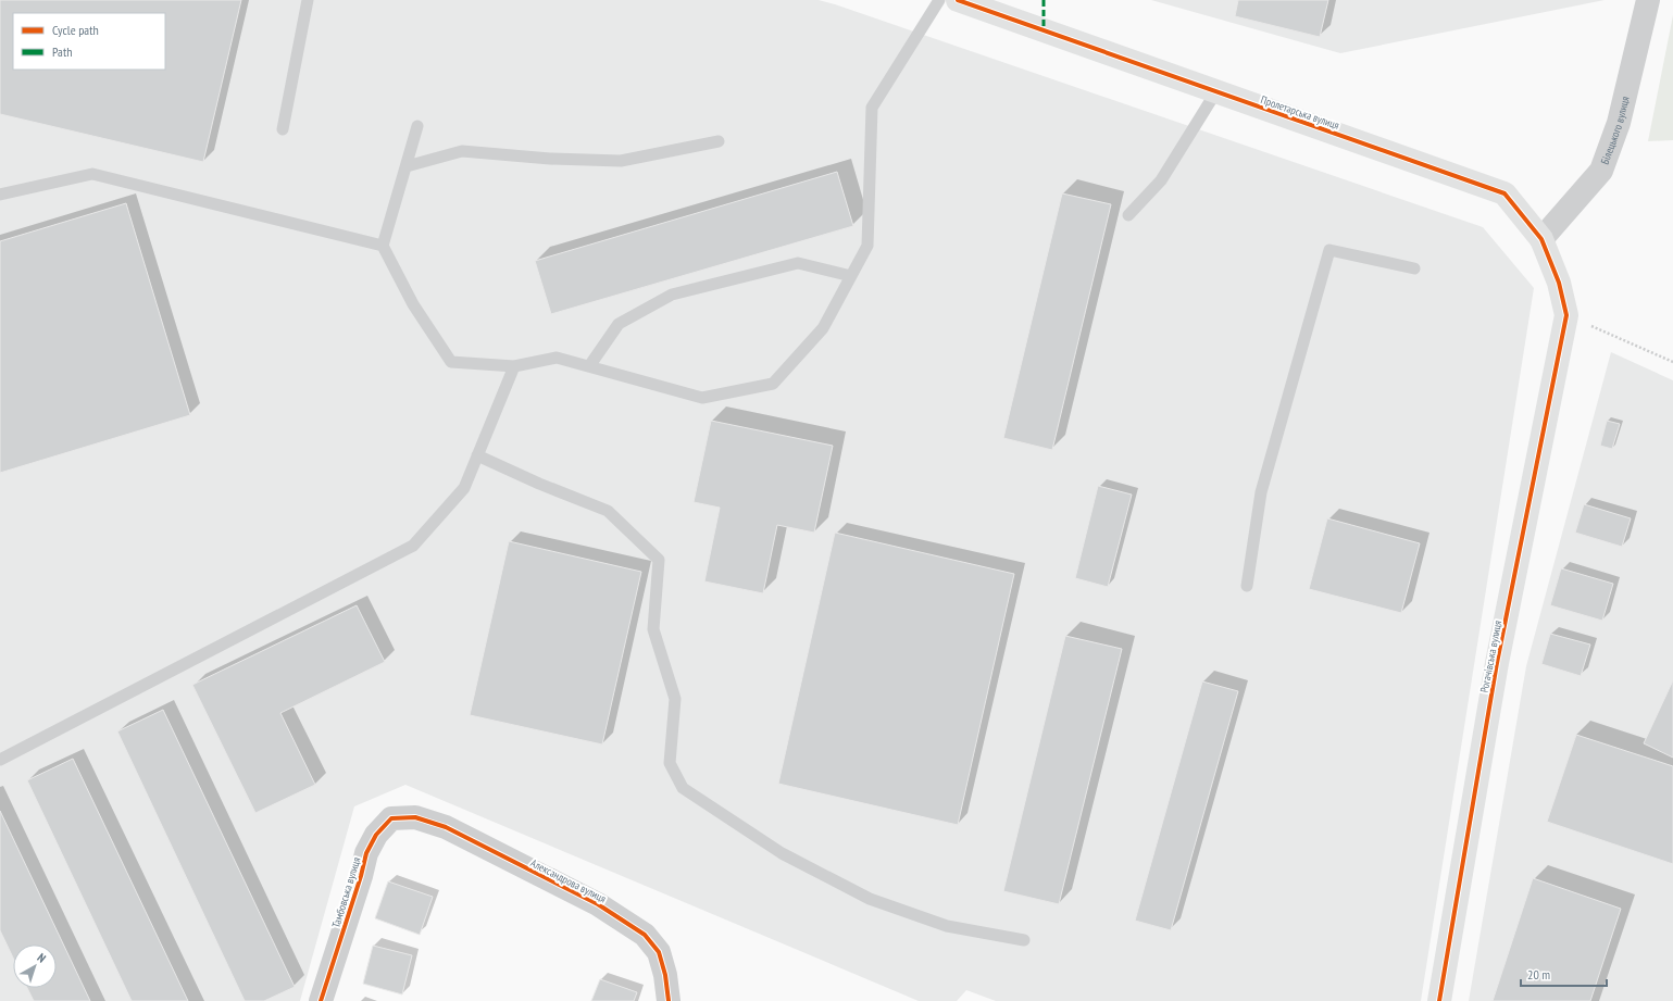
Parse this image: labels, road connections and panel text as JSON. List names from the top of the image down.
{
  "streets": {
    "street": [
      "Пролетарська вулиця",
      "Білецького вулиця",
      "Рогачівська вулиця",
      "Александрова вулиця",
      "Тамбовська вулиця"
    ]
  },
  "crossings": [
    ["Пролетарська вулиця", "Білецького вулиця"],
    ["Пролетарська вулиця", "Рогачівська вулиця"],
    ["Александрова вулиця", "Тамбовська вулиця"]
  ],
  "legend": ["Cycle path", "Path"],
  "scale_bar": "20 m",
  "north": "top right"
}
